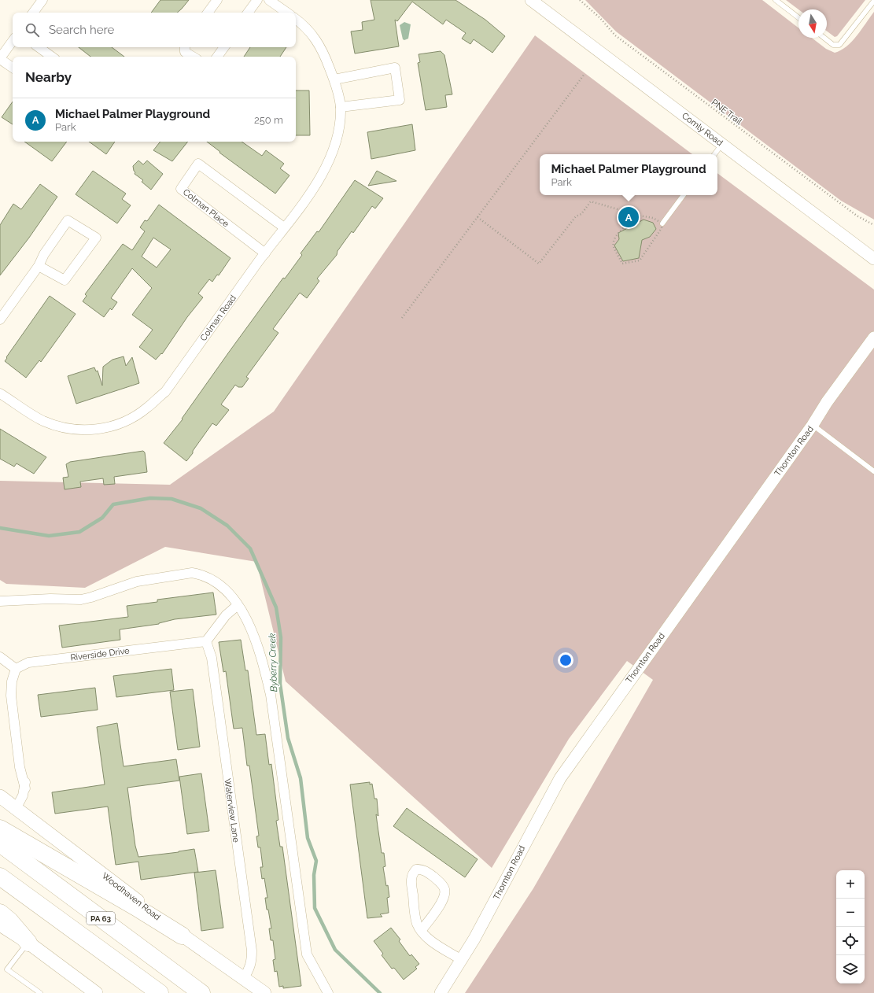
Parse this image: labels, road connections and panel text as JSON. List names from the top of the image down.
{
  "streets": {
    "highway": ["PA 63"],
    "main road": ["Woodhaven Road"],
    "street": [
      "Comly Road",
      "Colman Place",
      "Colman Road",
      "Thornton Road",
      "Riverside Drive",
      "Waterview Lane"
    ],
    "path": ["PNE Trail"]
  },
  "crossings": [
    ["Colman Place", "Colman Road"],
    ["Riverside Drive", "Waterview Lane"],
    ["Waterview Lane", "Woodhaven Road"]
  ],
  "water": ["Byberry Creek"],
  "north": "bottom",
  "page": {
    "search": "Search here",
    "heading": "Nearby",
    "list": [
      {
        "mark": "A",
        "name": "Michael Palmer Playground",
        "note": "Park",
        "value": "250 m"
      }
    ],
    "popup": ["Michael Palmer Playground", "Park"],
    "pins": "A",
    "map_buttons": ["+", "−"]
  }
}
